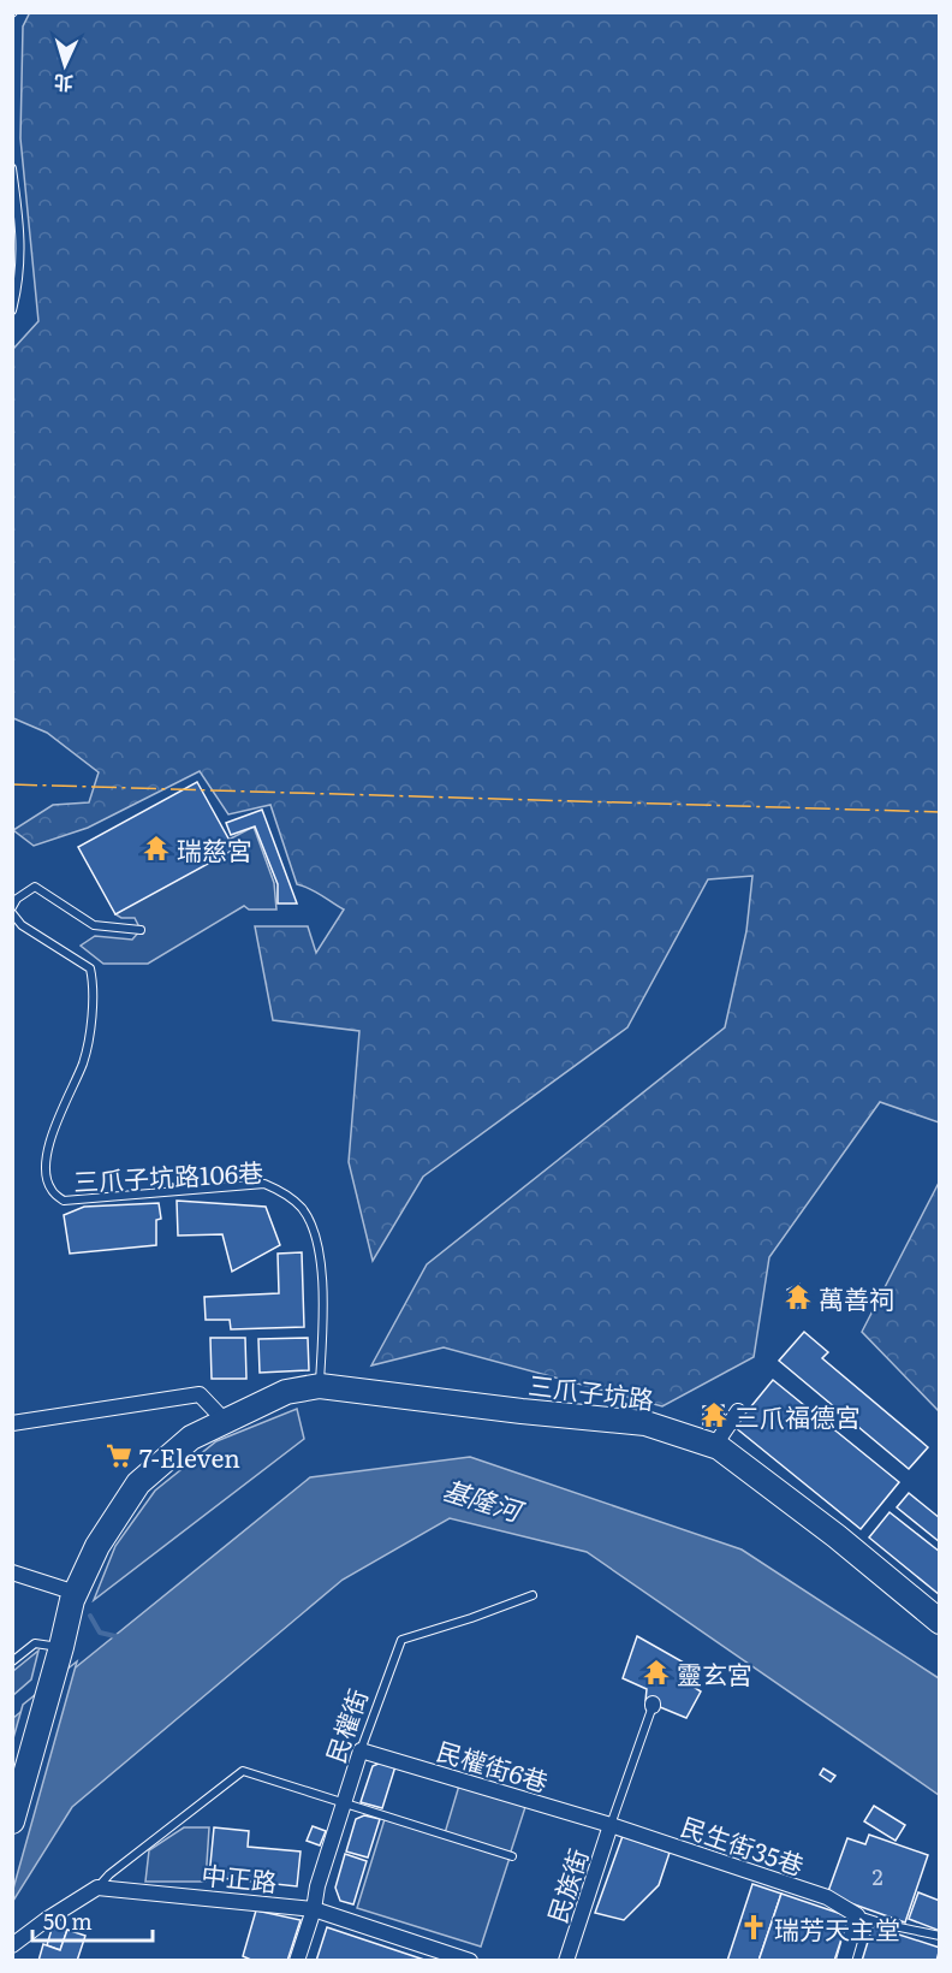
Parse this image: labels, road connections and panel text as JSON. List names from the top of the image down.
{
  "streets": {
    "main road": ["三爪子坑路"],
    "street": [
      "民權街",
      "民權街6巷",
      "民生街35巷",
      "中正路",
      "民族街"
    ],
    "lane": ["三爪子坑路106巷"]
  },
  "crossings": [
    ["三爪子坑路106巷", "三爪子坑路"],
    ["民權街", "民權街6巷"],
    ["民權街", "中正路"],
    ["民權街6巷", "民生街35巷"],
    ["民權街6巷", "民族街"],
    ["民生街35巷", "民族街"]
  ],
  "water": ["基隆河"],
  "places": {
    "temple": [
      "瑞慈宮",
      "萬善祠",
      "三爪福德宮",
      "靈玄宮"
    ],
    "supermarket": ["7-Eleven"],
    "church": ["瑞芳天主堂"]
  },
  "house_numbers": ["2"],
  "scale_bar": "50 m",
  "north": "bottom"
}
